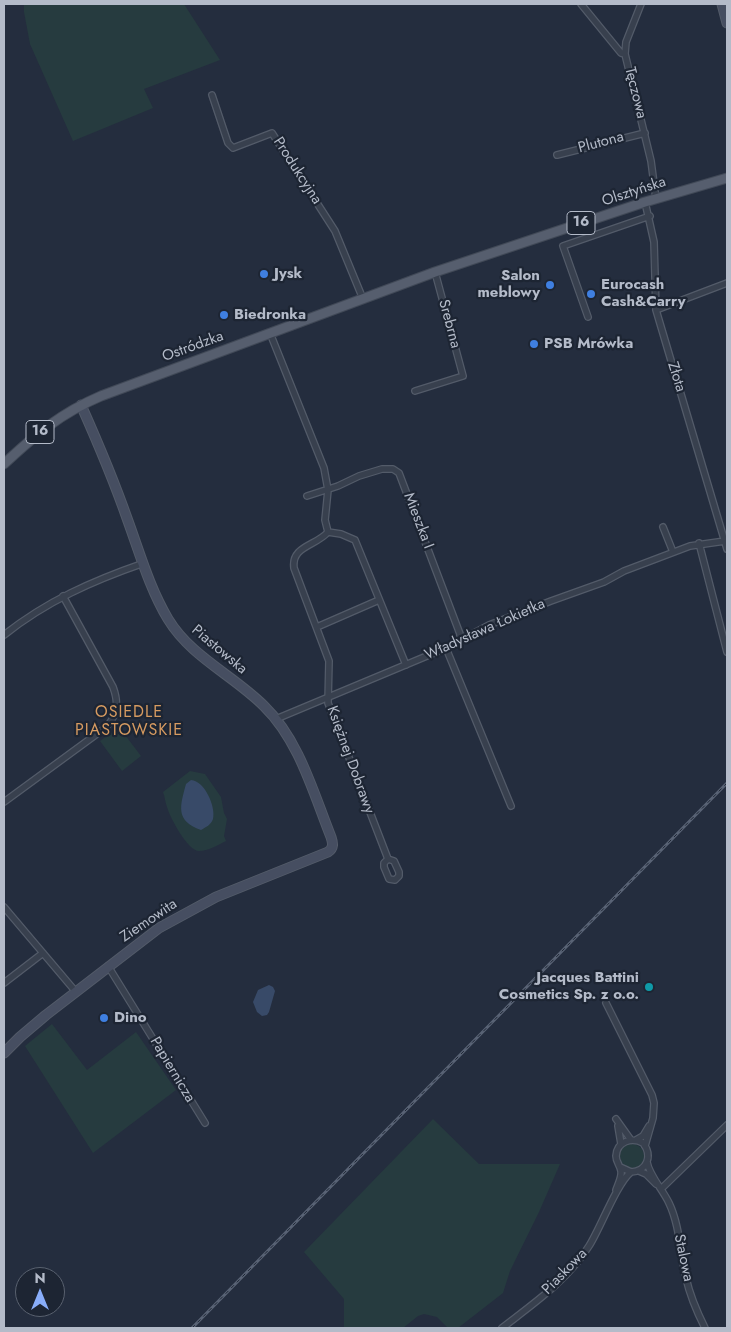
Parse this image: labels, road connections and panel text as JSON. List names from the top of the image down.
{
  "streets": {
    "main road": ["Olsztyńska", "16", "Ostródzka"],
    "street": [
      "Tęczowa",
      "Plutona",
      "Produkcyjna",
      "Srebrna",
      "Złota",
      "Mieszka I",
      "Władysława Łokietka",
      "Piastowska",
      "Księżnej Dobrawy",
      "Ziemowita",
      "Papiernicza",
      "Stalowa",
      "Piaskowa"
    ]
  },
  "crossings": [
    ["Tęczowa", "Plutona"],
    ["Tęczowa", "Olsztyńska"],
    ["Produkcyjna", "Ostródzka"],
    ["Olsztyńska", "Srebrna"],
    ["Olsztyńska", "Ostródzka"],
    ["Olsztyńska", "Złota"],
    ["Srebrna", "Ostródzka"],
    ["Ostródzka", "Piastowska"],
    ["Złota", "Władysława Łokietka"],
    ["Mieszka I", "Władysława Łokietka"],
    ["Władysława Łokietka", "Piastowska"],
    ["Władysława Łokietka", "Księżnej Dobrawy"],
    ["Piastowska", "Ziemowita"],
    ["Ziemowita", "Papiernicza"],
    ["Stalowa", "Piaskowa"]
  ],
  "districts": ["OSIEDLE PIASTOWSKIE"],
  "places": [
    "Jysk",
    "Salon meblowy",
    "Eurocash Cash&Carry",
    "Biedronka",
    "PSB Mrówka",
    "Jacques Battini Cosmetics Sp. z o.o.",
    "Dino"
  ],
  "north": "top"
}
